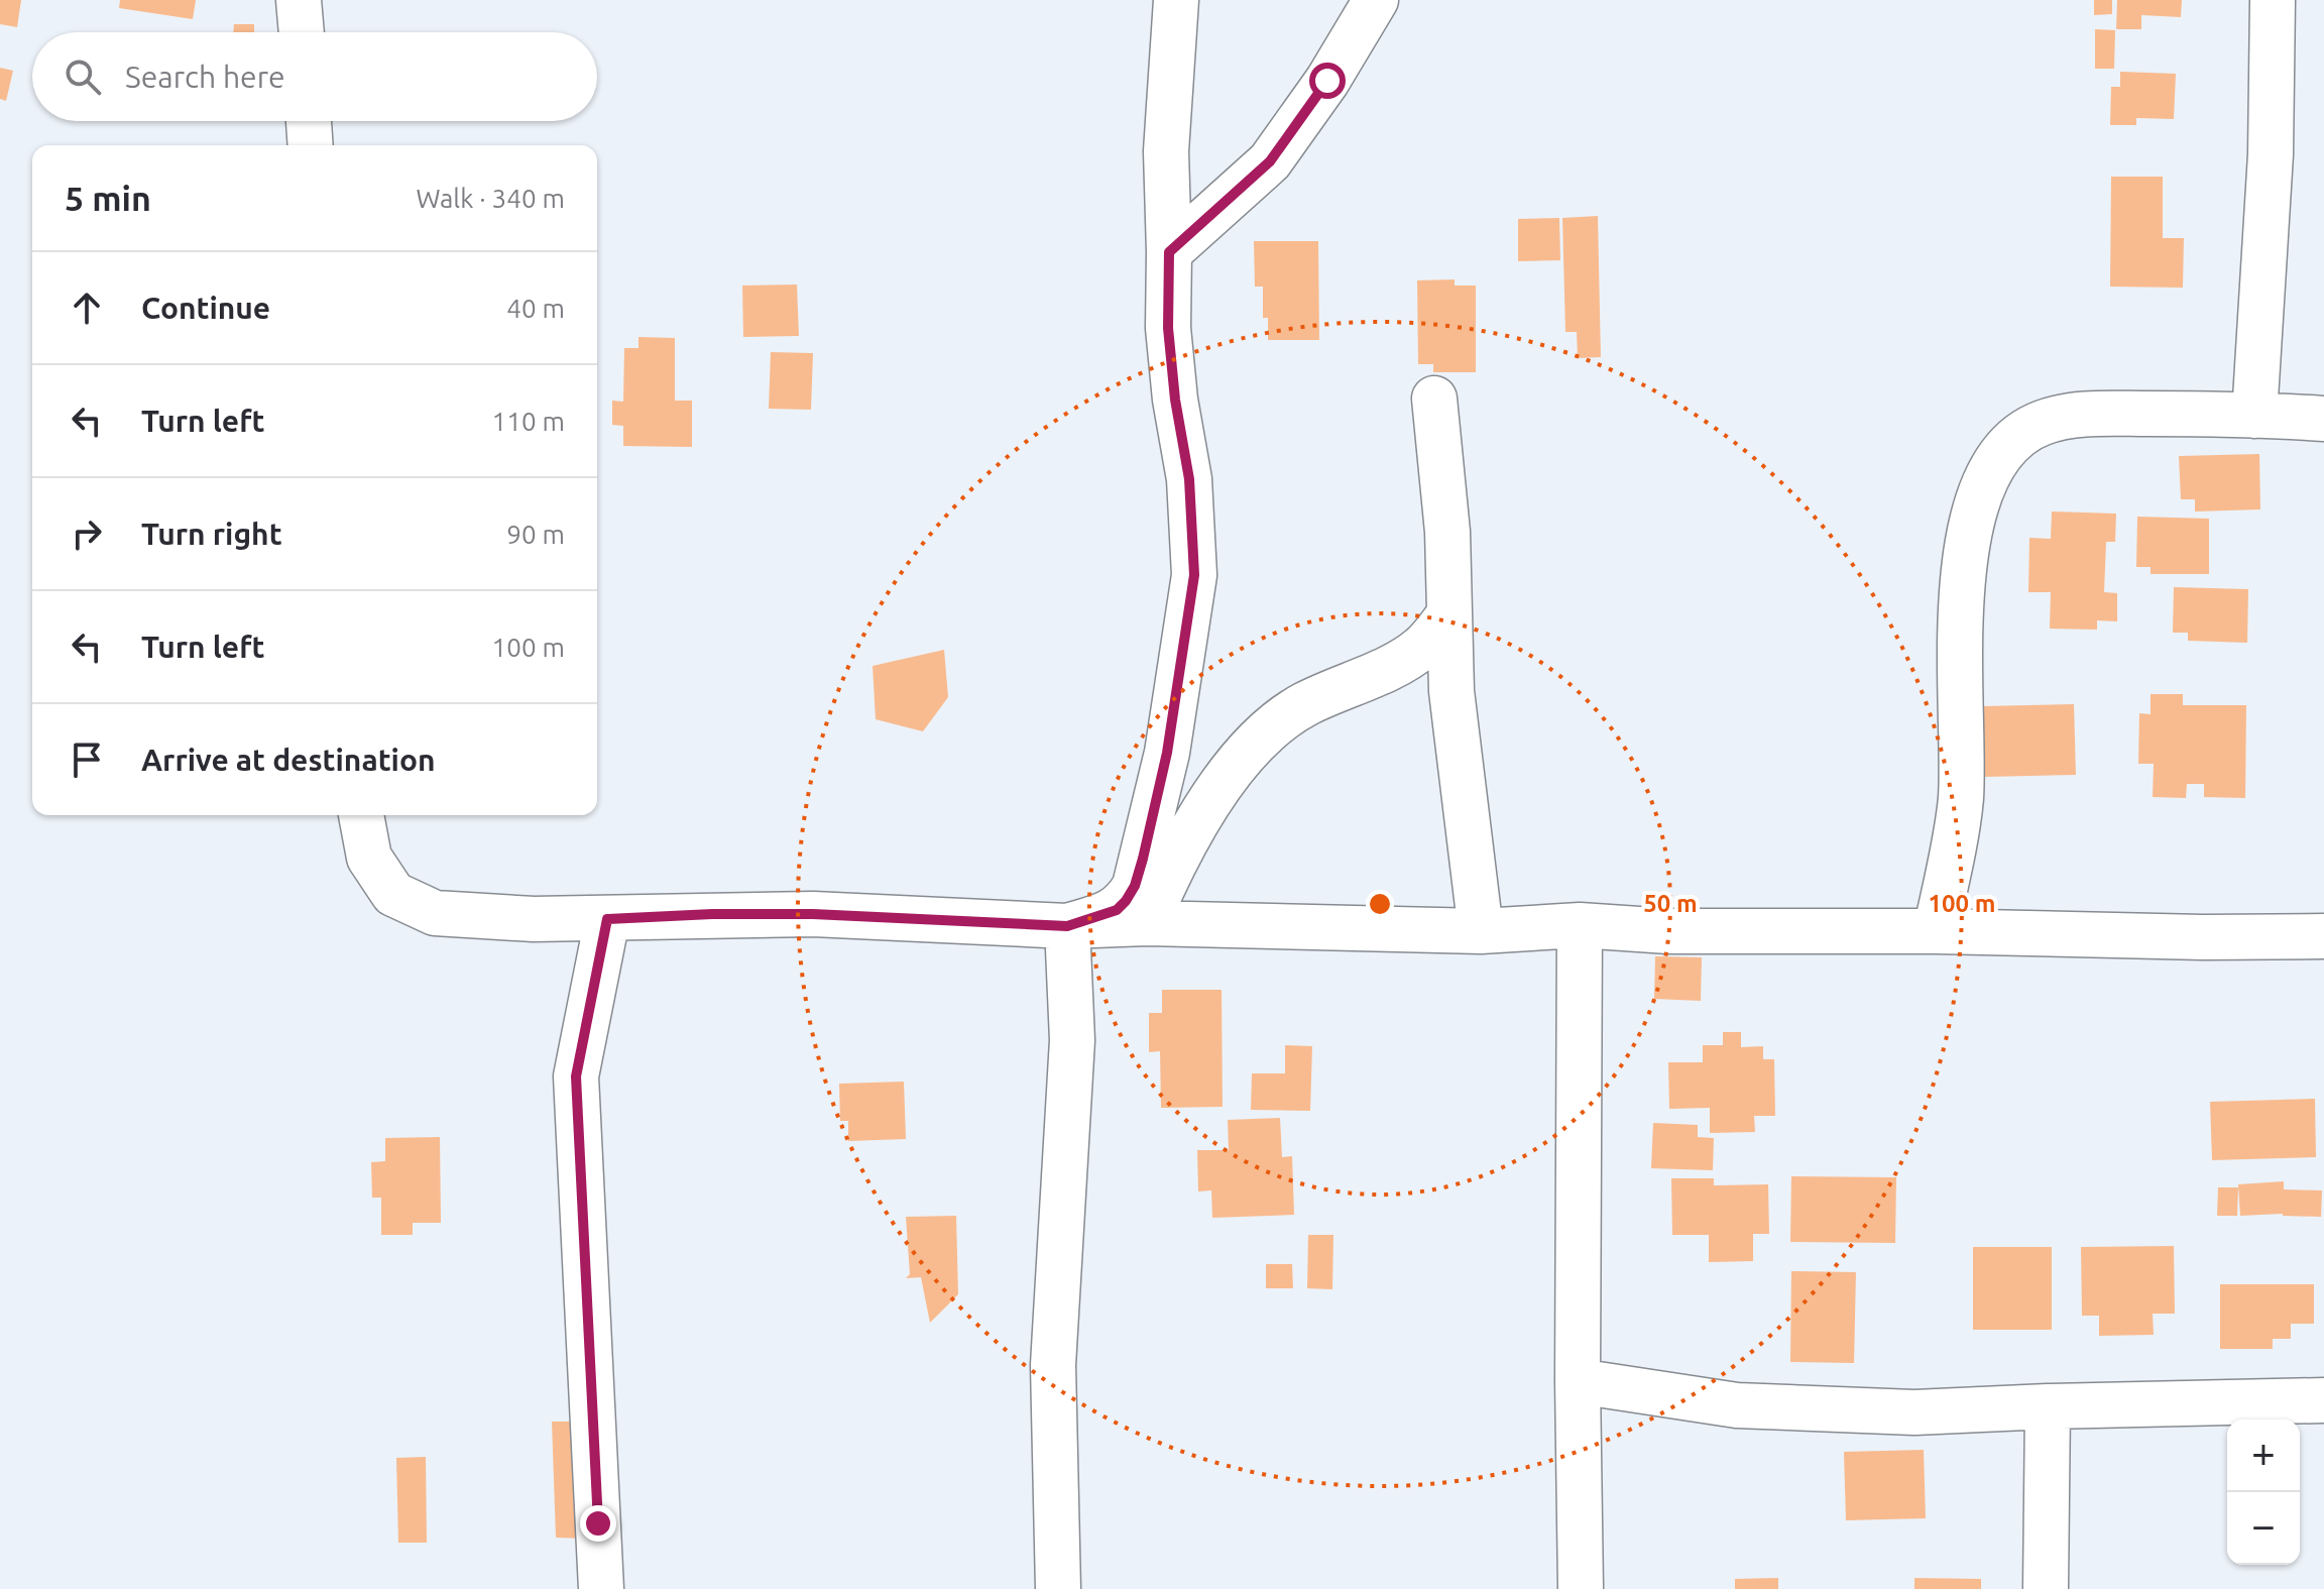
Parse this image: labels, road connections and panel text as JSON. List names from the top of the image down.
{
  "page": {
    "search": "Search here",
    "heading": ["5 min", "Walk · 340 m"],
    "list": [
      ["Continue", "40 m"],
      ["Turn left", "110 m"],
      ["Turn right", "90 m"],
      ["Turn left", "100 m"],
      "Arrive at destination"
    ],
    "map_buttons": ["+", "−"]
  },
  "rings": ["50 m", "100 m"]
}
